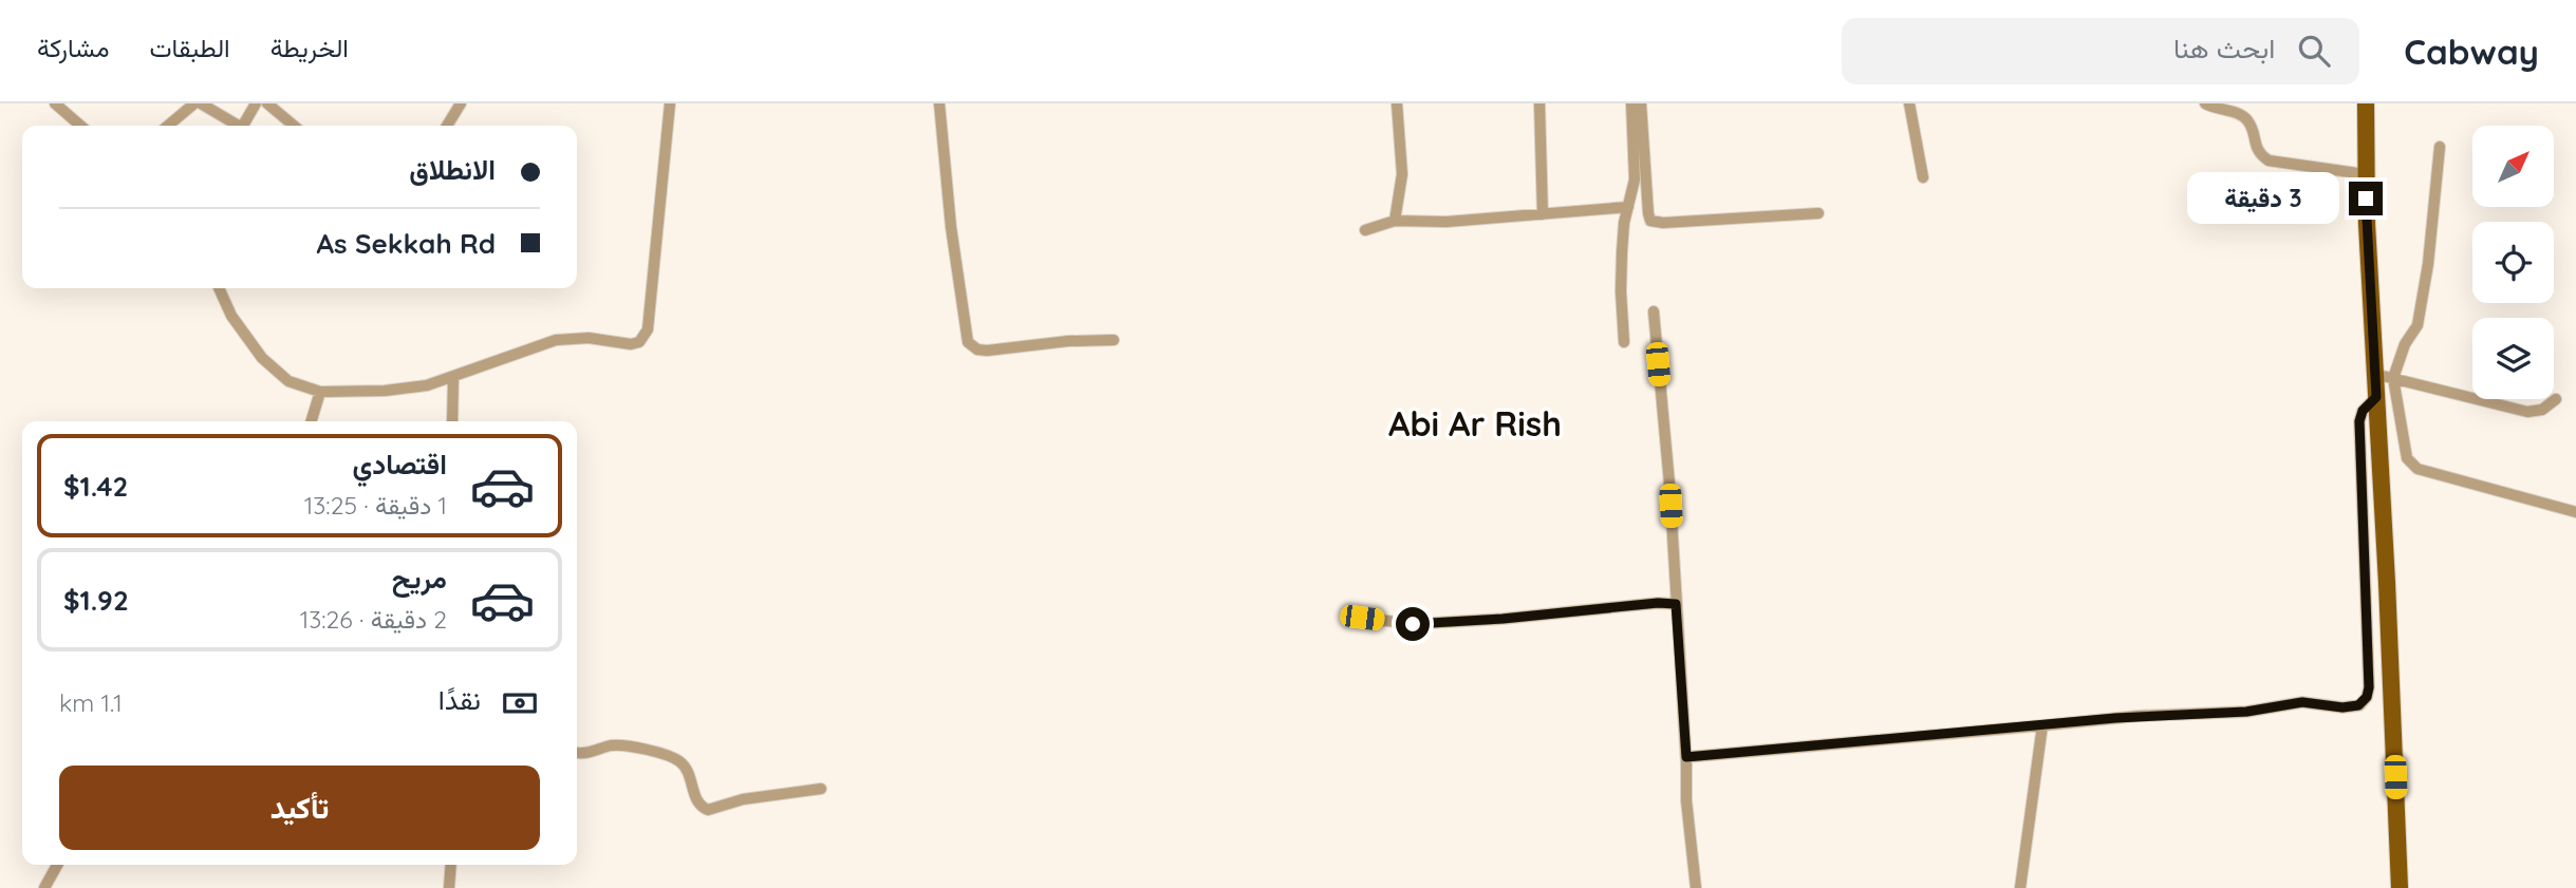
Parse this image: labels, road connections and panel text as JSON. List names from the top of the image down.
{
  "districts": ["Abi Ar Rish"],
  "north": "top right",
  "page": {
    "header": "Cabway",
    "search": "ابحث هنا",
    "nav": ["الخريطة", "الطبقات", "مشاركة"],
    "banner": ["الانطلاق", "As Sekkah Rd"],
    "bubble": "3 دقيقة",
    "list": [
      {
        "name": "اقتصادي",
        "note": "1 دقيقة · 13:25",
        "value": "$1.42"
      },
      {
        "name": "مريح",
        "note": "2 دقيقة · 13:26",
        "value": "$1.92"
      }
    ],
    "pay": ["نقدًا", "1.1 km"],
    "buttons": "تأكيد"
  }
}
